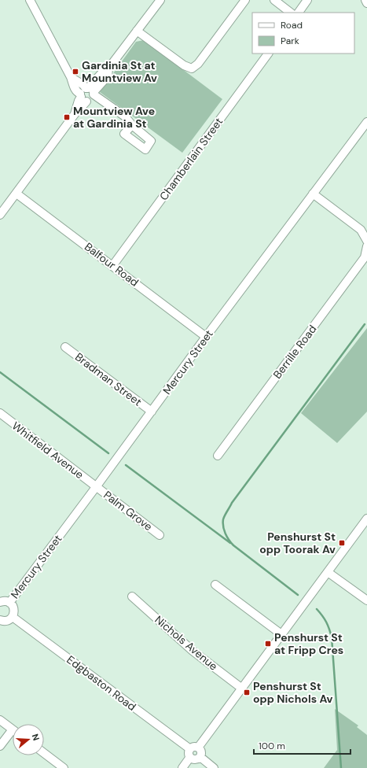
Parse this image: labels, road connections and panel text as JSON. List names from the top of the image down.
{
  "streets": {
    "street": [
      "Chamberlain Street",
      "Balfour Road",
      "Berrille Road",
      "Mercury Street",
      "Bradman Street",
      "Whitfield Avenue",
      "Palm Grove",
      "Nichols Avenue",
      "Edgbaston Road"
    ]
  },
  "crossings": [
    ["Chamberlain Street", "Balfour Road"],
    ["Balfour Road", "Mercury Street"],
    ["Mercury Street", "Bradman Street"],
    ["Mercury Street", "Whitfield Avenue"],
    ["Mercury Street", "Palm Grove"],
    ["Whitfield Avenue", "Palm Grove"]
  ],
  "places": {
    "transit": [
      "Gardinia St at Mountview Av",
      "Mountview Ave at Gardinia St",
      "Penshurst St opp Toorak Av",
      "Penshurst St at Fripp Cres",
      "Penshurst St opp Nichols Av"
    ]
  },
  "legend": ["Road", "Park"],
  "scale_bar": "100 m",
  "north": "right"
}
